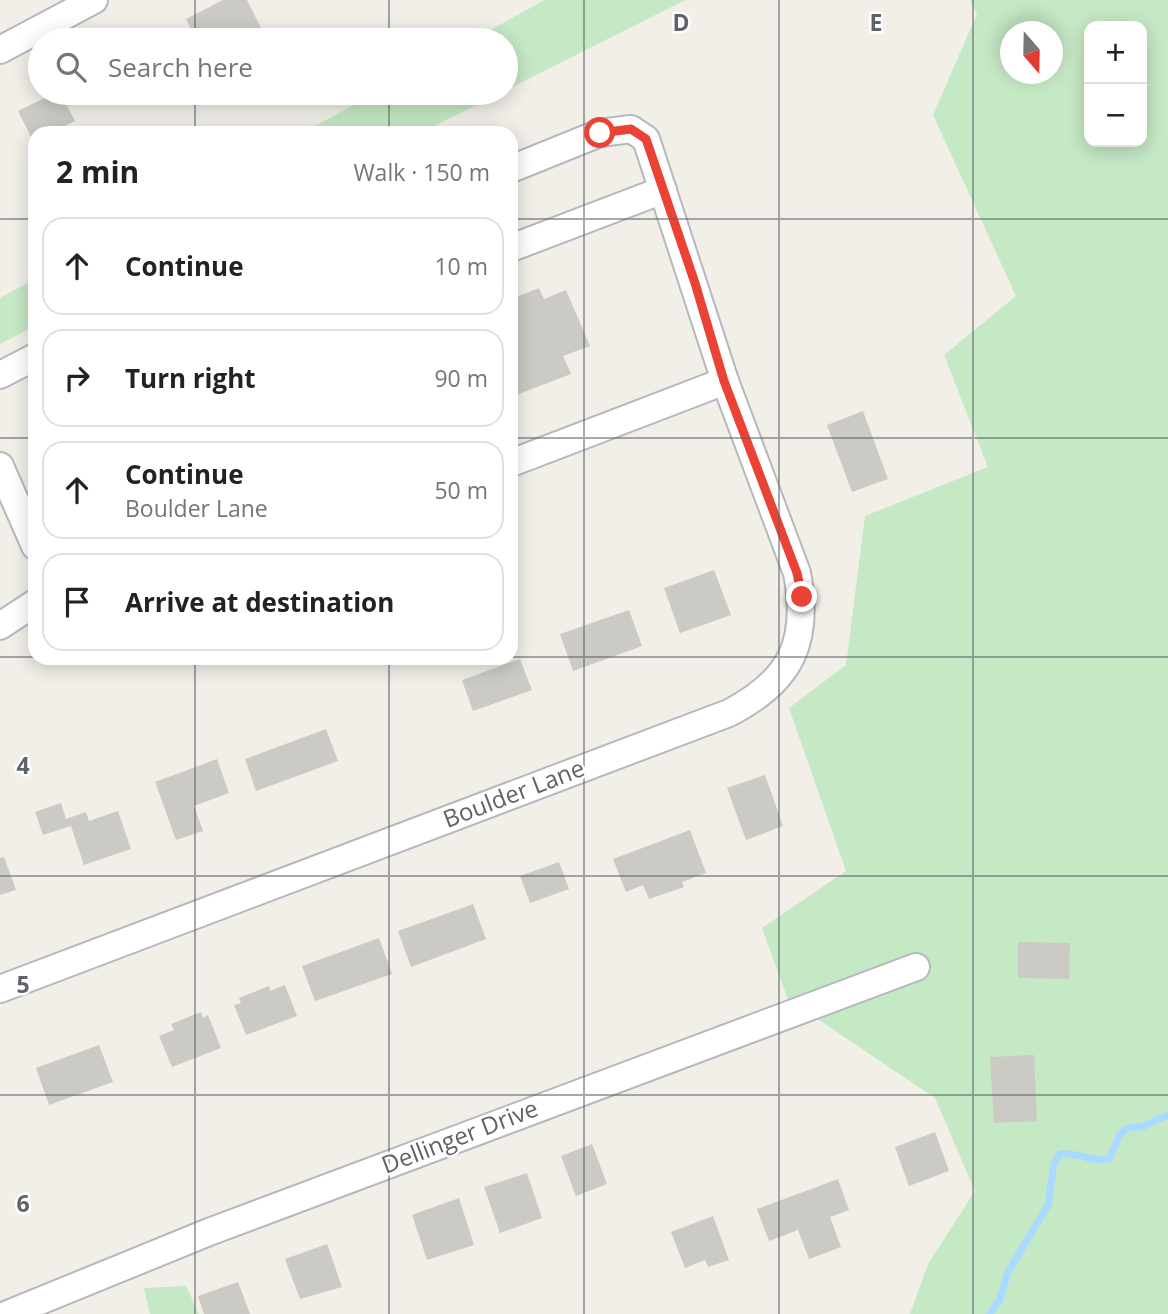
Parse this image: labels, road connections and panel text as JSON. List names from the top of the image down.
{
  "streets": {
    "street": ["Boulder Lane", "Dellinger Drive"]
  },
  "north": "bottom",
  "page": {
    "map_buttons": ["+", "−"],
    "search": "Search here",
    "heading": ["2 min", "Walk · 150 m"],
    "list": [
      ["Continue", "10 m"],
      ["Turn right", "90 m"],
      ["Continue", "Boulder Lane", "50 m"],
      "Arrive at destination"
    ]
  },
  "grid": {
    "columns": ["D", "E"],
    "rows": ["4", "5", "6"]
  }
}
